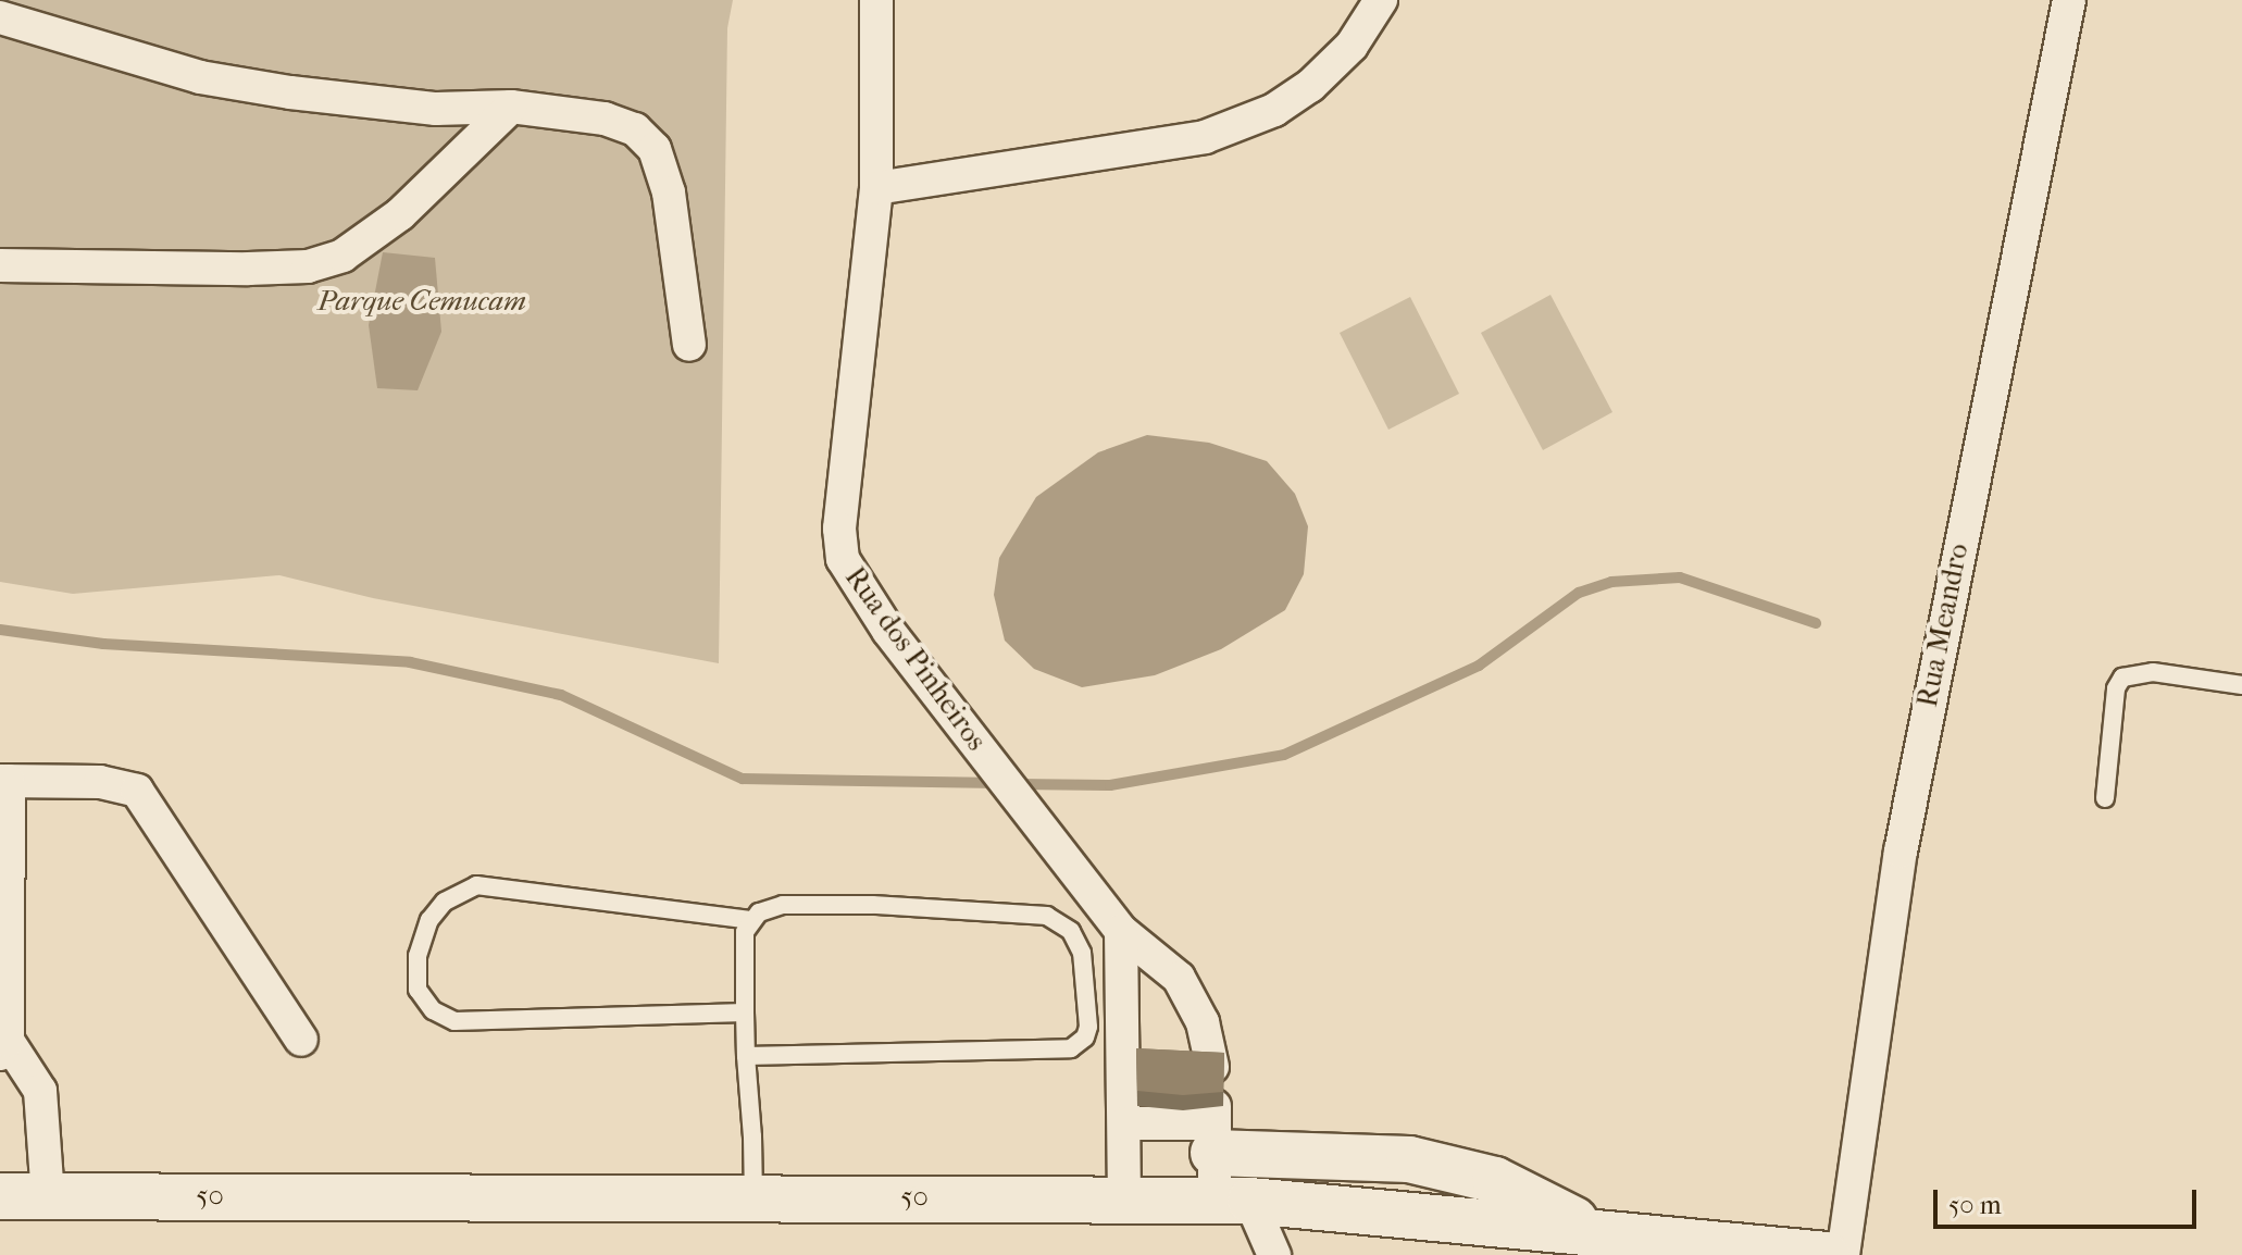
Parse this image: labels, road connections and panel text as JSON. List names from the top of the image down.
{
  "streets": {
    "main road": ["50"],
    "street": ["Rua Meandro", "Rua dos Pinheiros"]
  },
  "parks": ["Parque Cemucam"],
  "scale_bar": "50 m"
}
